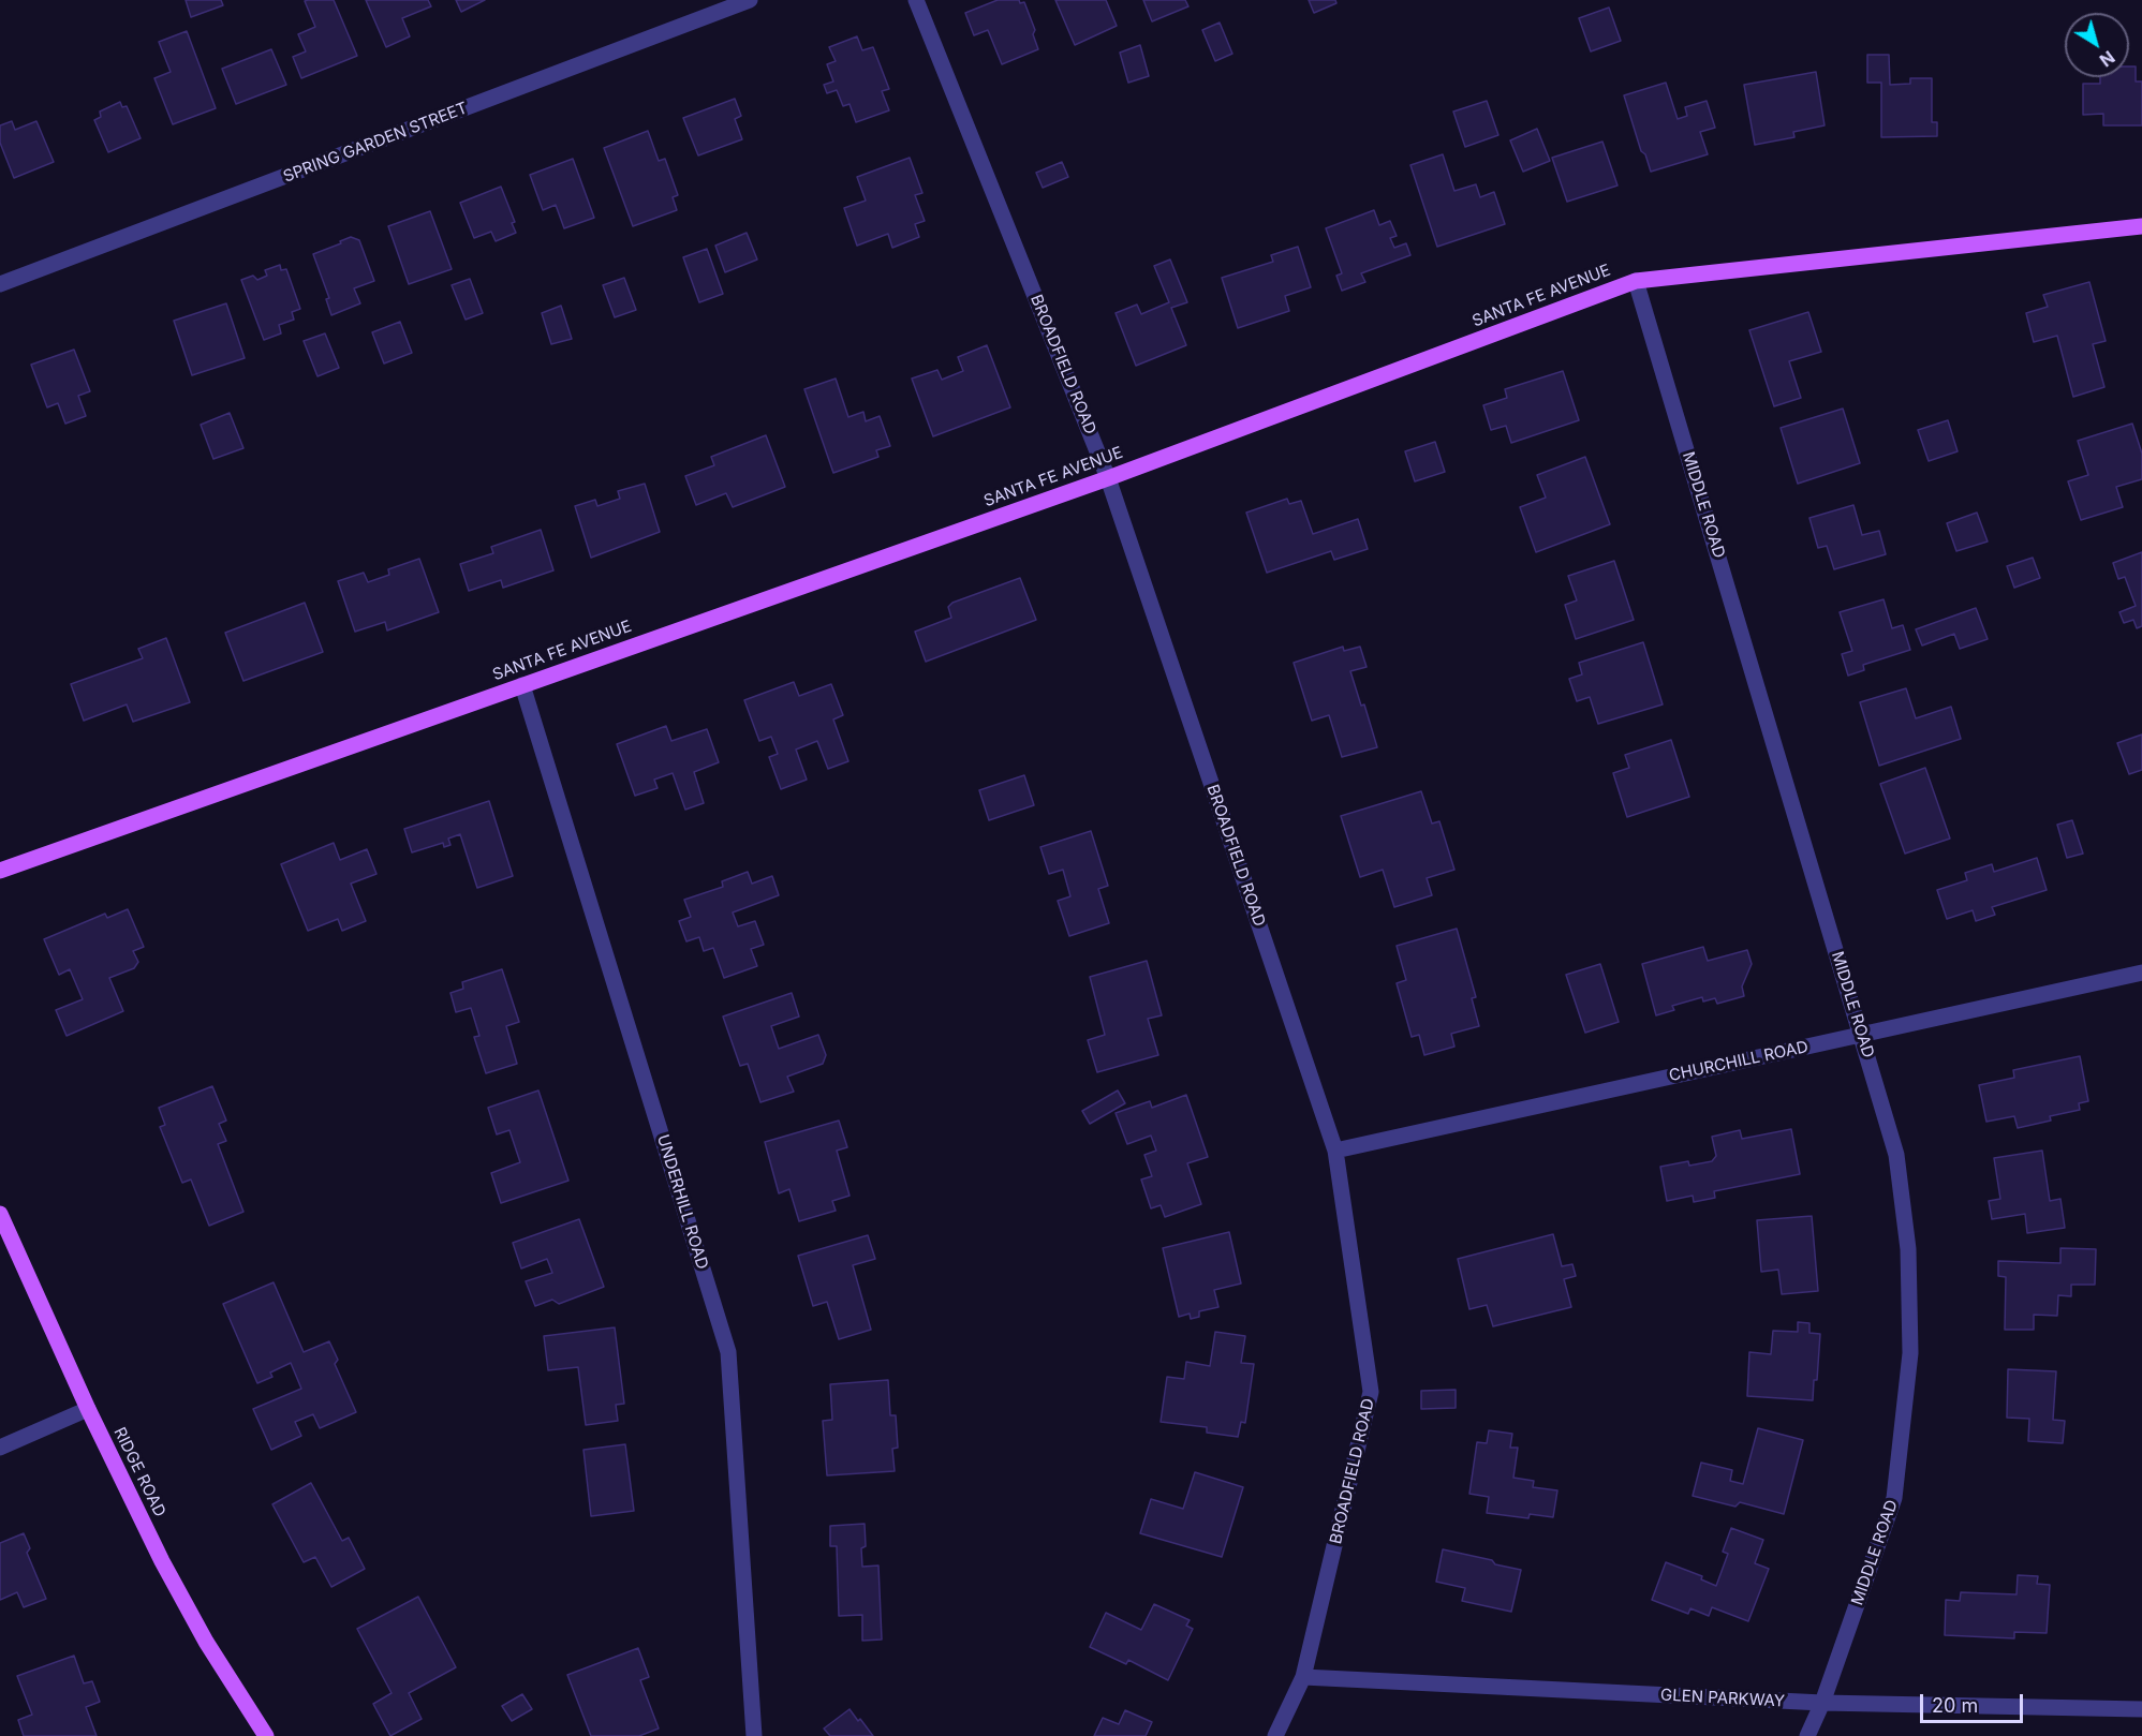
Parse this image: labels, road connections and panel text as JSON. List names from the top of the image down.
{
  "streets": {
    "main road": ["SANTA FE AVENUE", "RIDGE ROAD"],
    "street": [
      "SPRING GARDEN STREET",
      "BROADFIELD ROAD",
      "MIDDLE ROAD",
      "CHURCHILL ROAD",
      "UNDERHILL ROAD",
      "GLEN PARKWAY"
    ]
  },
  "crossings": [
    ["SANTA FE AVENUE", "BROADFIELD ROAD"],
    ["SANTA FE AVENUE", "MIDDLE ROAD"],
    ["SANTA FE AVENUE", "UNDERHILL ROAD"],
    ["BROADFIELD ROAD", "CHURCHILL ROAD"],
    ["BROADFIELD ROAD", "GLEN PARKWAY"],
    ["MIDDLE ROAD", "CHURCHILL ROAD"],
    ["MIDDLE ROAD", "GLEN PARKWAY"]
  ],
  "scale_bar": "20 m",
  "north": "bottom right"
}
